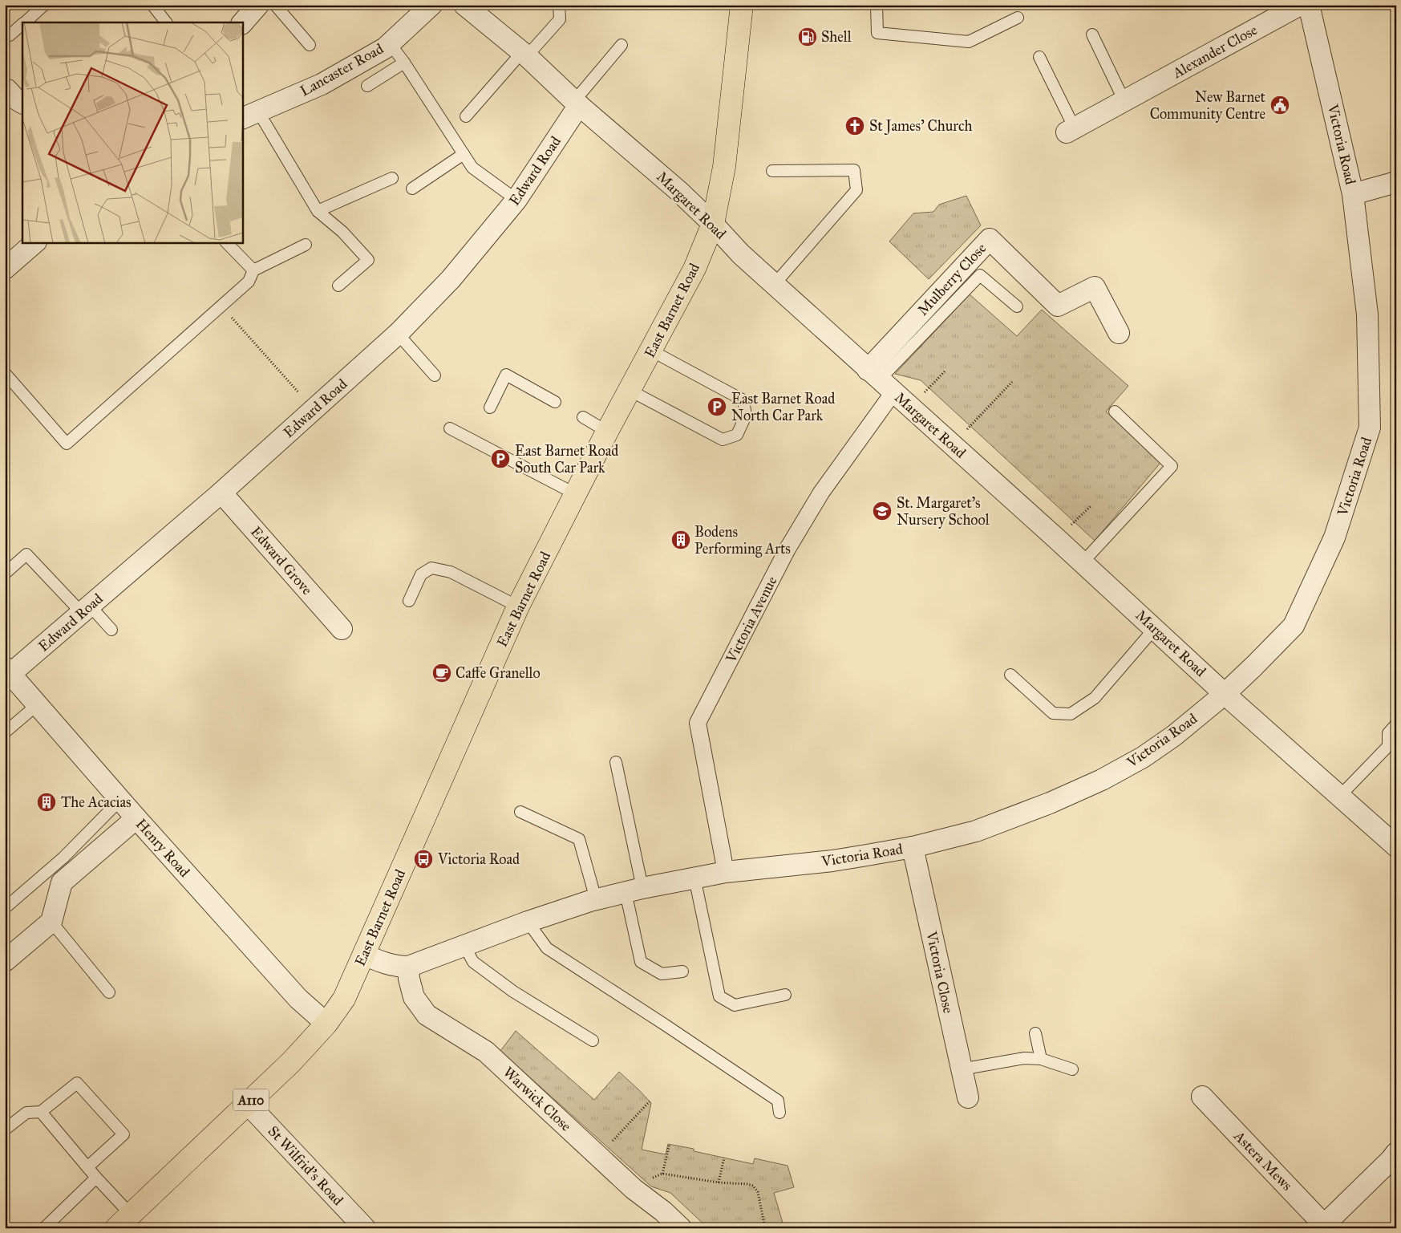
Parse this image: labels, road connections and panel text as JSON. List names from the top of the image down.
{
  "streets": {
    "main road": ["East Barnet Road", "A110"],
    "street": [
      "Alexander Close",
      "Lancaster Road",
      "Victoria Road",
      "Edward Road",
      "Margaret Road",
      "Mulberry Close",
      "Edward Grove",
      "Victoria Avenue",
      "Henry Road",
      "Victoria Close",
      "Warwick Close",
      "Astera Mews",
      "St Wilfrid's Road"
    ]
  },
  "crossings": [
    ["Victoria Road", "Margaret Road"],
    ["Victoria Road", "East Barnet Road"],
    ["Victoria Road", "Victoria Avenue"],
    ["Victoria Road", "Victoria Close"],
    ["Victoria Road", "Warwick Close"],
    ["Edward Road", "Margaret Road"],
    ["Edward Road", "Edward Grove"],
    ["Edward Road", "Henry Road"],
    ["Margaret Road", "Mulberry Close"],
    ["Margaret Road", "East Barnet Road"],
    ["Margaret Road", "Victoria Avenue"],
    ["Mulberry Close", "Victoria Avenue"],
    ["East Barnet Road", "Henry Road"],
    ["East Barnet Road", "St Wilfrid's Road"]
  ],
  "places": {
    "fuel station": ["Shell"],
    "public building": ["New Barnet Community Centre"],
    "church": ["St James' Church"],
    "parking": ["East Barnet Road North Car Park", "East Barnet Road South Car Park"],
    "school or university": ["St. Margaret's Nursery School"],
    "building": ["Bodens Performing Arts", "The Acacias"],
    "cafe": ["Caffe Granello"],
    "bus stop": ["Victoria Road"]
  }
}
